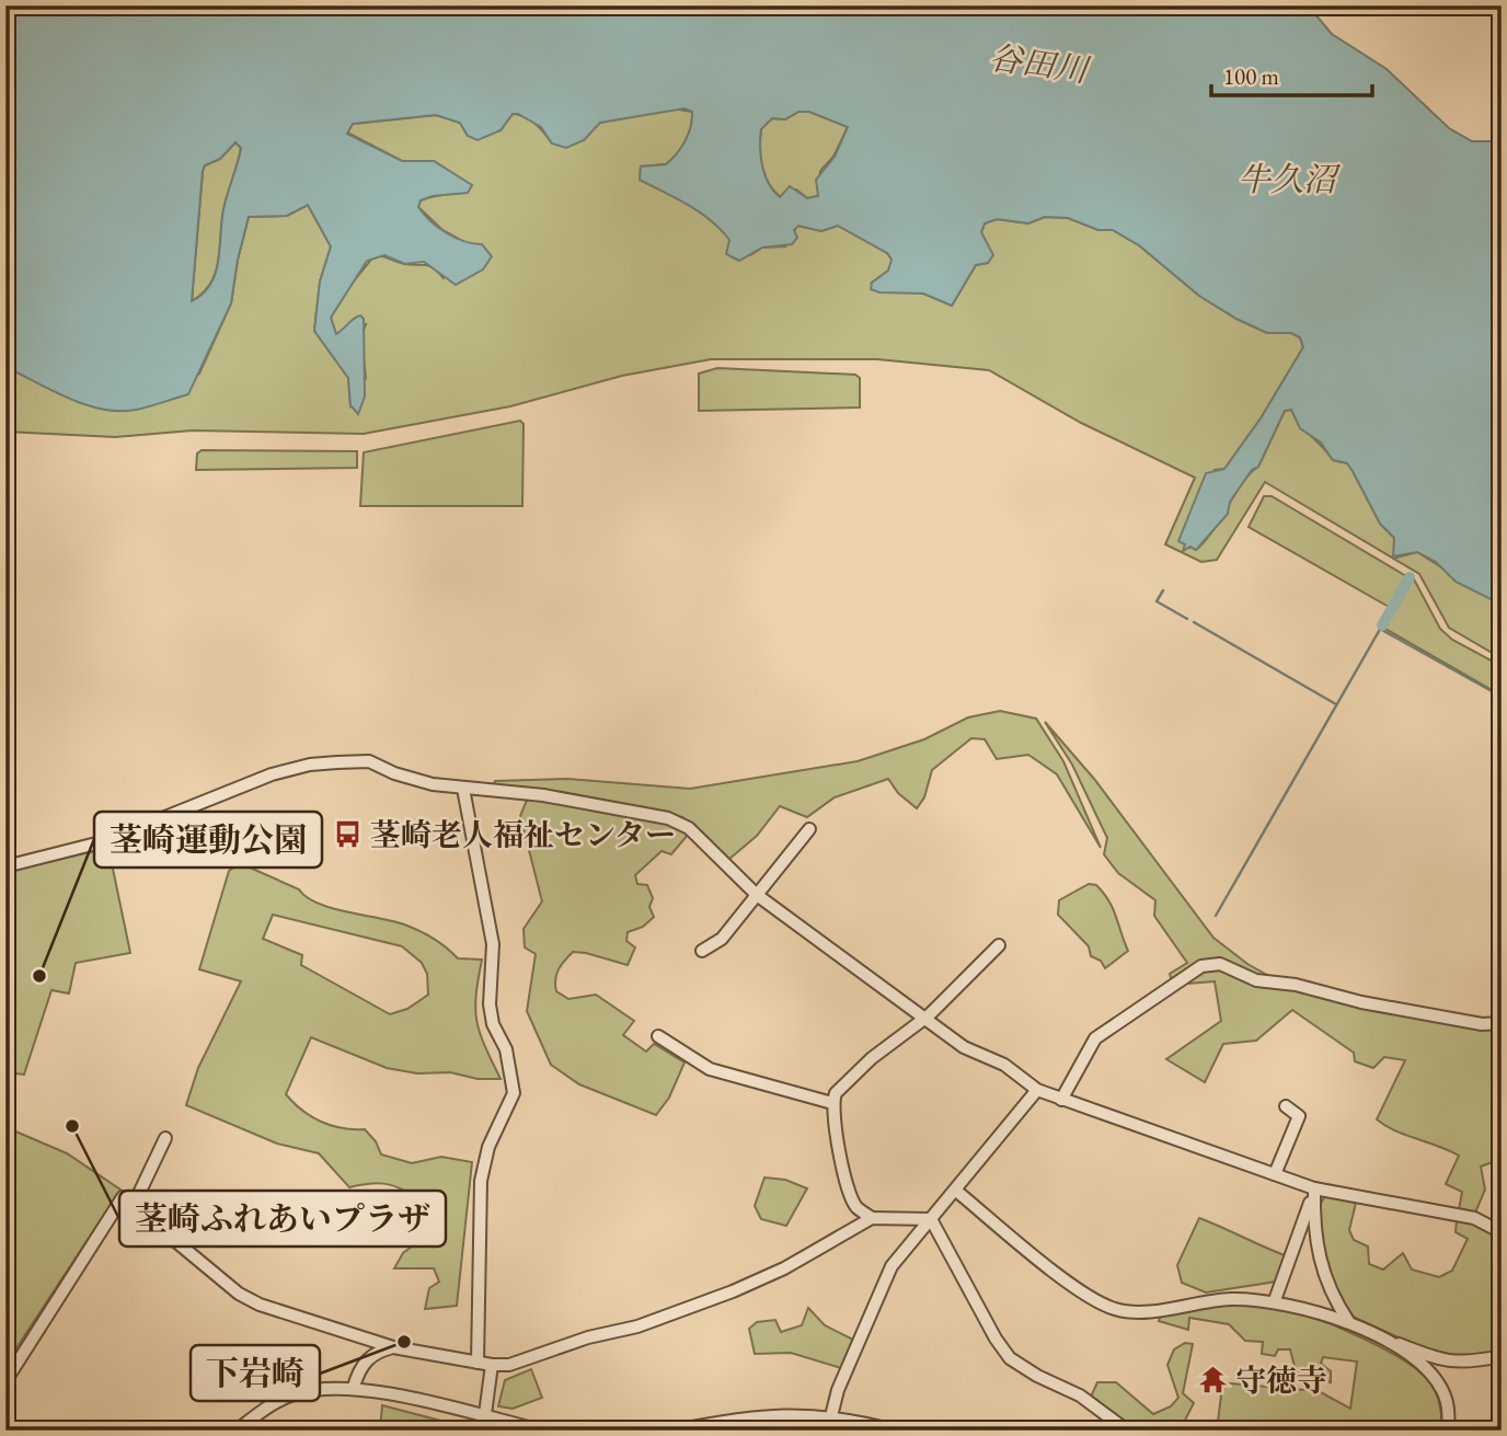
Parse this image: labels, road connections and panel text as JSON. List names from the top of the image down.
{
  "water": ["谷田川", "牛久沼"],
  "places": {
    "bus stop": ["茎崎老人福祉センター"],
    "other": ["茎崎運動公園", "茎崎ふれあいプラザ", "下岩崎"],
    "temple": ["守徳寺"]
  },
  "scale_bar": "100 m"
}
